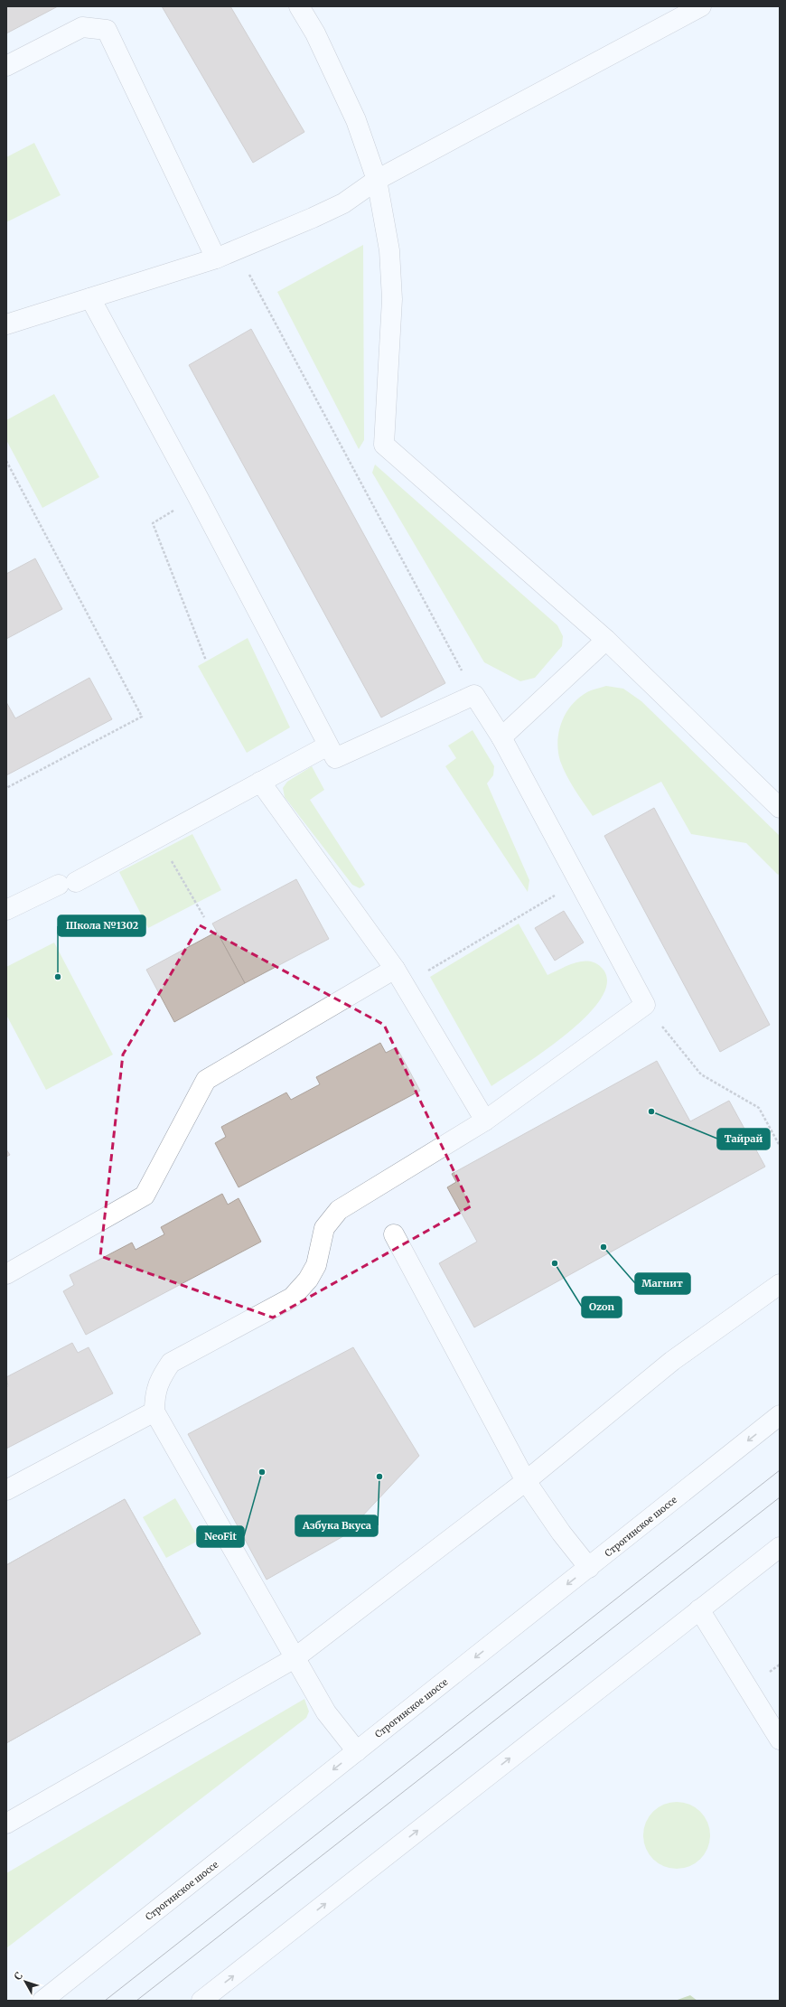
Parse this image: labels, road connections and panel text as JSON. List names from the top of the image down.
{
  "streets": {
    "main road": ["Строгинское шоссе"]
  },
  "places": [
    "Школа №1302",
    "Тайрай",
    "Магнит",
    "Ozon",
    "NeoFit",
    "Азбука Вкуса"
  ],
  "north": "top left"
}
